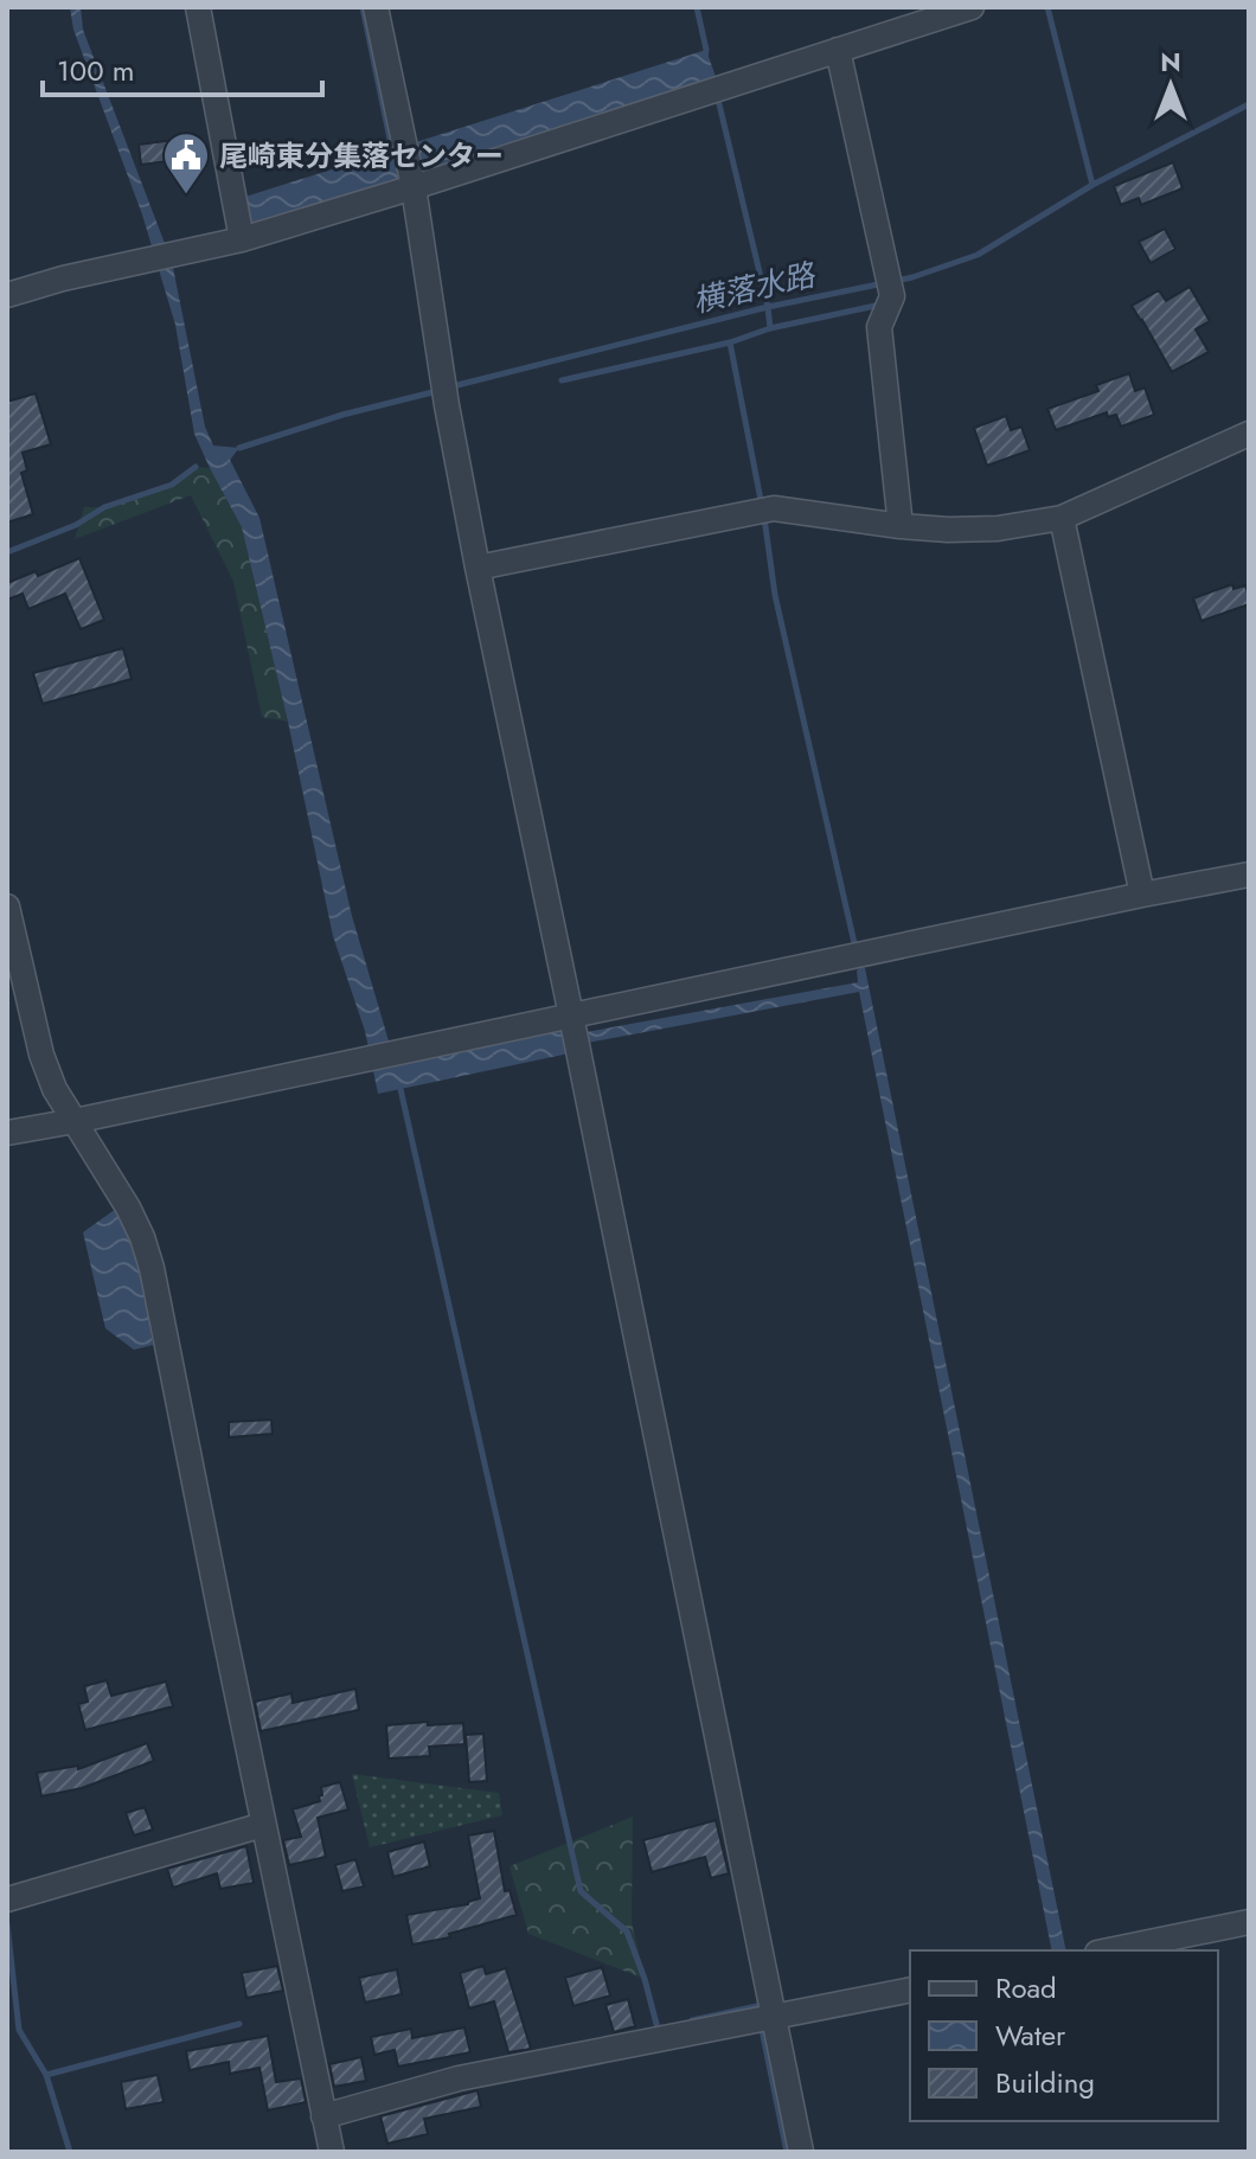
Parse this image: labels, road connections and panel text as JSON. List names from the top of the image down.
{
  "water": ["横落水路"],
  "places": {
    "public building": ["尾崎東分集落センター"]
  },
  "legend": ["Road", "Water", "Building"],
  "scale_bar": "100 m",
  "north": "top"
}
